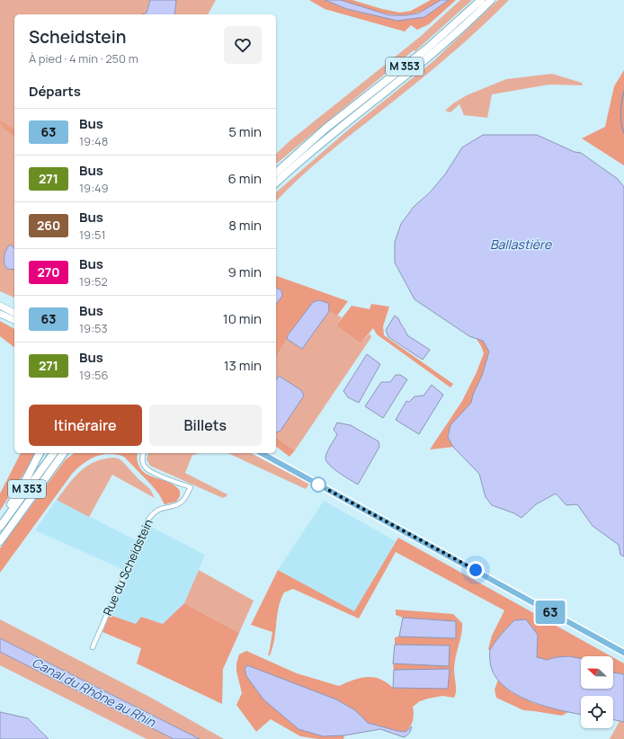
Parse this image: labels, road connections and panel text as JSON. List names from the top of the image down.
{
  "streets": {
    "highway": ["M 353"],
    "street": ["Rue du Scheidstein"]
  },
  "water": ["Ballastière", "Canal du Rhône au Rhin"],
  "lines": ["bus line 63"],
  "north": "left",
  "page": {
    "on_map": "63",
    "heading": [
      ["Scheidstein", "À pied · 4 min · 250 m"],
      "Départs"
    ],
    "list": [
      {
        "mark": "63",
        "name": "Bus",
        "note": "19:48",
        "value": "5 min"
      },
      {
        "mark": "271",
        "name": "Bus",
        "note": "19:49",
        "value": "6 min"
      },
      {
        "mark": "260",
        "name": "Bus",
        "note": "19:51",
        "value": "8 min"
      },
      {
        "mark": "270",
        "name": "Bus",
        "note": "19:52",
        "value": "9 min"
      },
      {
        "mark": "63",
        "name": "Bus",
        "note": "19:53",
        "value": "10 min"
      },
      {
        "mark": "271",
        "name": "Bus",
        "note": "19:56",
        "value": "13 min"
      }
    ],
    "buttons": ["Itinéraire", "Billets"]
  }
}
